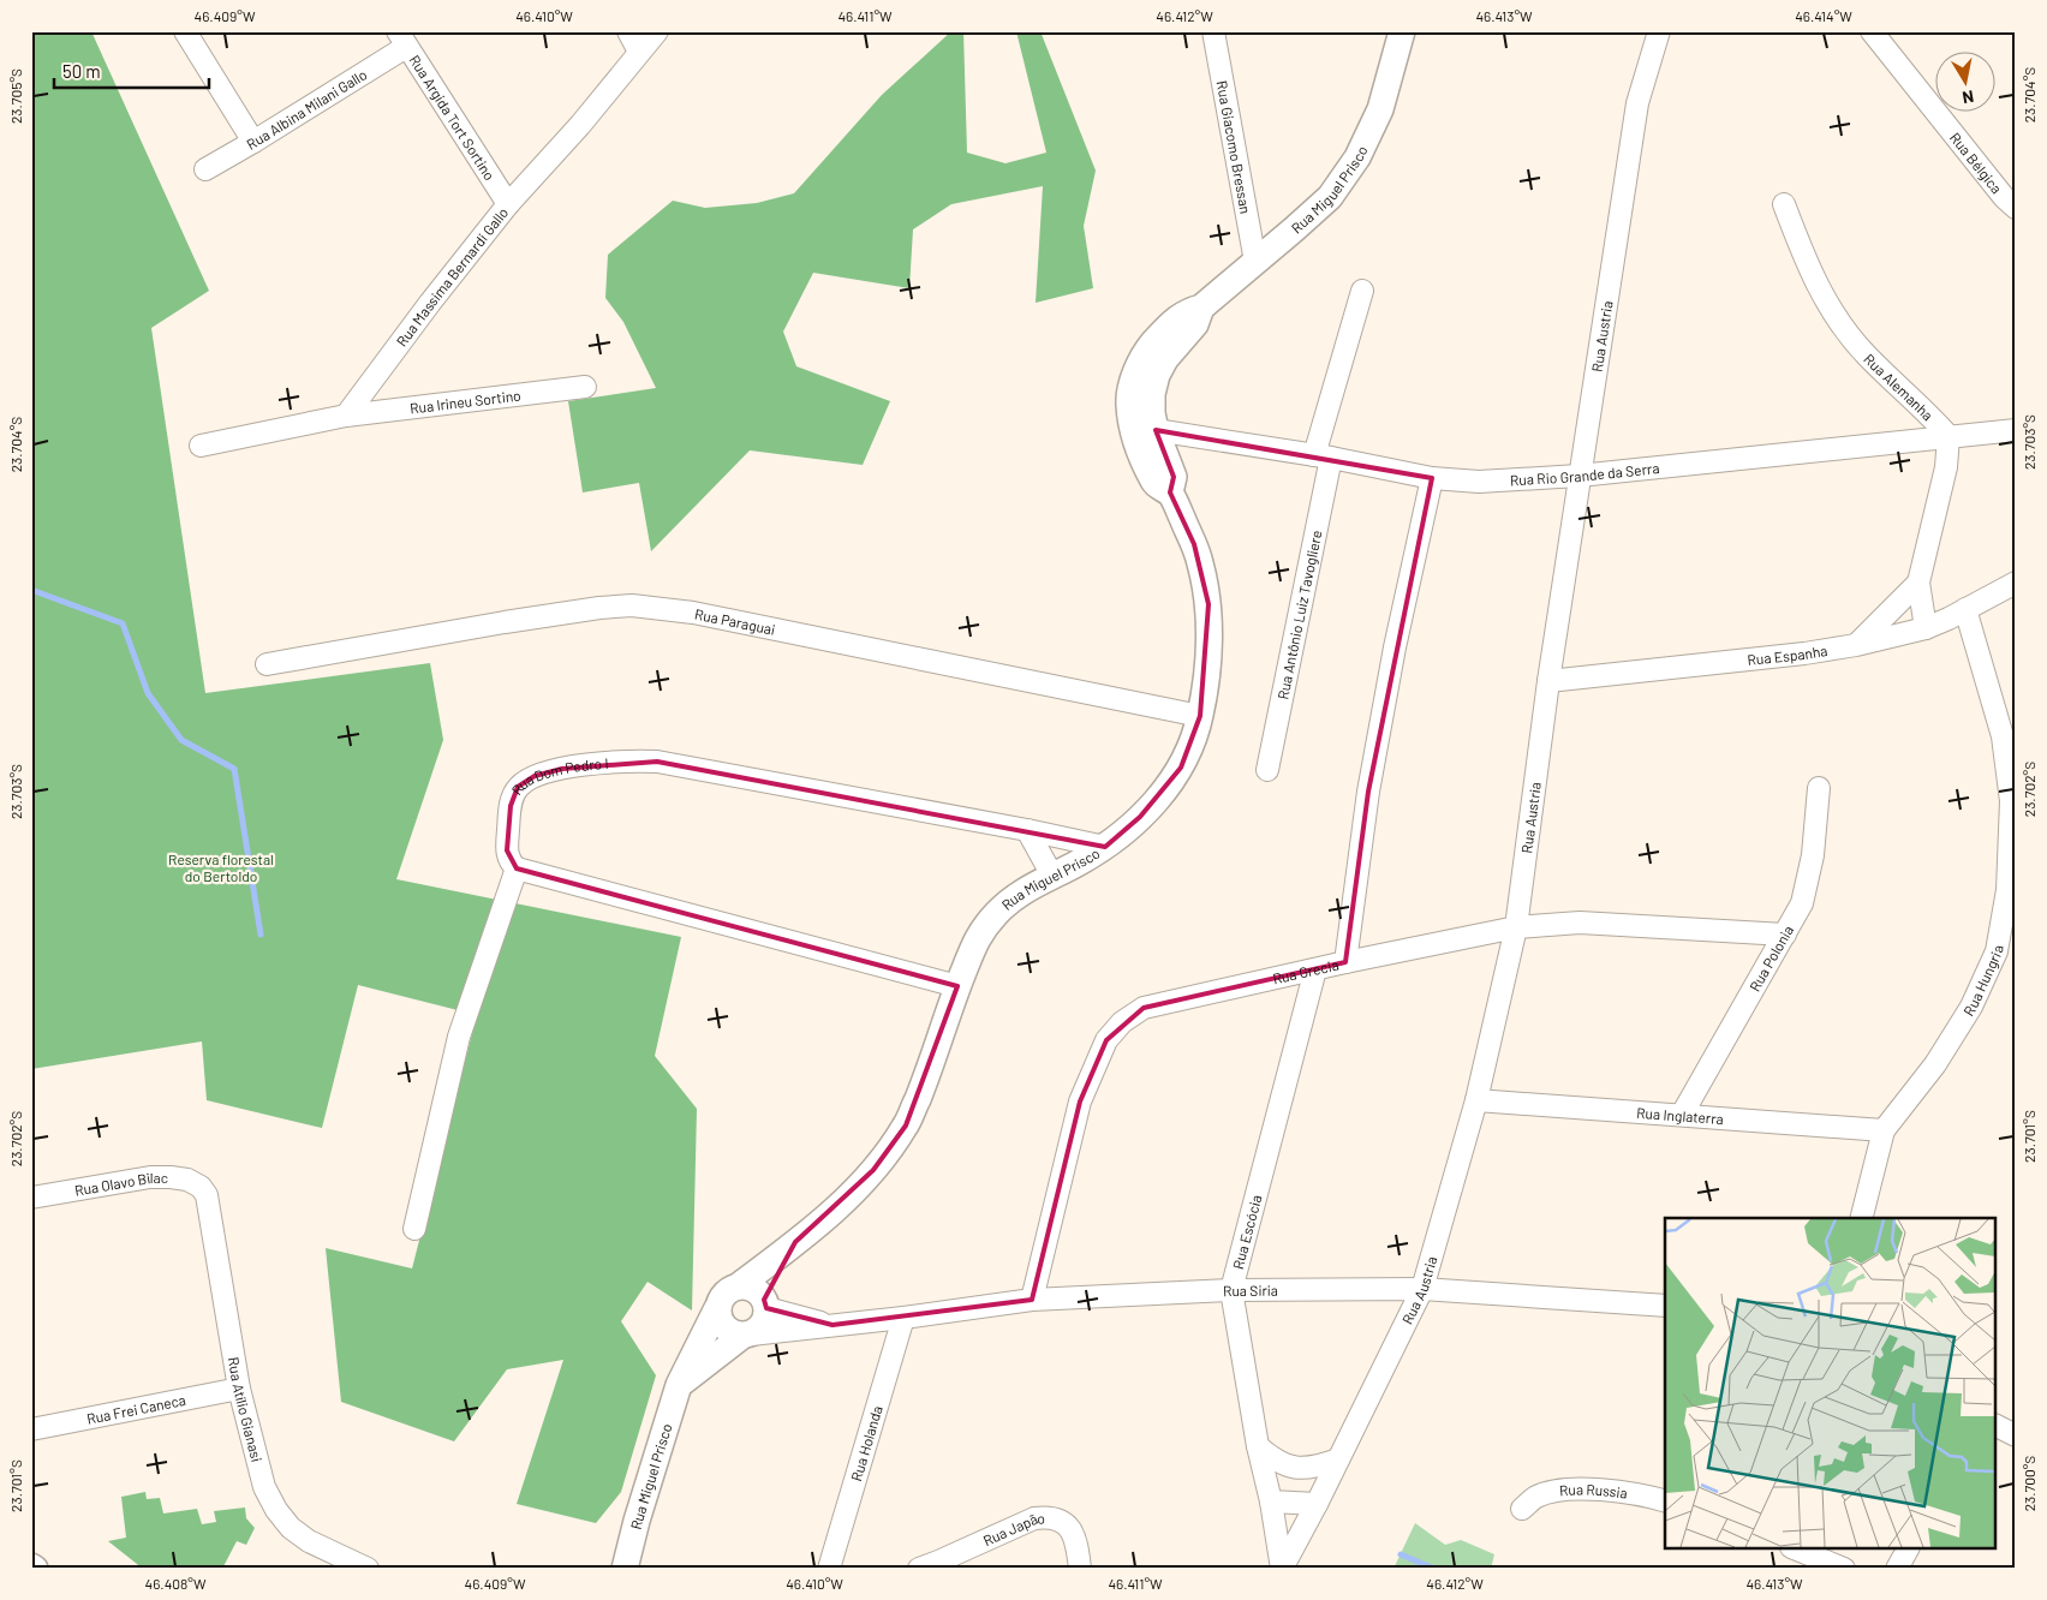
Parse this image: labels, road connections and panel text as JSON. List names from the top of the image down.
{
  "streets": {
    "street": [
      "Rua Albina Milani Gallo",
      "Rua Argida Tort Sortino",
      "Rua Giacomo Bressan",
      "Rua Bélgica",
      "Rua Miguel Prisco",
      "Rua Massima Bernardi Gallo",
      "Rua Austria",
      "Rua Alemanha",
      "Rua Irineu Sortino",
      "Rua Rio Grande da Serra",
      "Rua Antônio Luiz Tavogliere",
      "Rua Paraguai",
      "Rua Espanha",
      "Rua Dom Pedro I",
      "Rua Polonia",
      "Rua Grecia",
      "Rua Hungria",
      "Rua Inglaterra",
      "Rua Olavo Bilac",
      "Rua Escócia",
      "Rua Siria",
      "Rua Frei Caneca",
      "Rua Atílio Gianasi",
      "Rua Holanda",
      "Rua Russia",
      "Rua Japão"
    ]
  },
  "crossings": [
    ["Rua Albina Milani Gallo", "Rua Argida Tort Sortino"],
    ["Rua Argida Tort Sortino", "Rua Massima Bernardi Gallo"],
    ["Rua Giacomo Bressan", "Rua Miguel Prisco"],
    ["Rua Miguel Prisco", "Rua Rio Grande da Serra"],
    ["Rua Miguel Prisco", "Rua Paraguai"],
    ["Rua Miguel Prisco", "Rua Dom Pedro I"],
    ["Rua Miguel Prisco", "Rua Siria"],
    ["Rua Massima Bernardi Gallo", "Rua Irineu Sortino"],
    ["Rua Austria", "Rua Rio Grande da Serra"],
    ["Rua Austria", "Rua Espanha"],
    ["Rua Austria", "Rua Grecia"],
    ["Rua Austria", "Rua Inglaterra"],
    ["Rua Austria", "Rua Escócia"],
    ["Rua Austria", "Rua Siria"],
    ["Rua Alemanha", "Rua Rio Grande da Serra"],
    ["Rua Rio Grande da Serra", "Rua Antônio Luiz Tavogliere"],
    ["Rua Espanha", "Rua Hungria"],
    ["Rua Polonia", "Rua Grecia"],
    ["Rua Polonia", "Rua Inglaterra"],
    ["Rua Grecia", "Rua Escócia"],
    ["Rua Grecia", "Rua Siria"],
    ["Rua Hungria", "Rua Inglaterra"],
    ["Rua Olavo Bilac", "Rua Atílio Gianasi"],
    ["Rua Escócia", "Rua Siria"],
    ["Rua Siria", "Rua Holanda"],
    ["Rua Frei Caneca", "Rua Atílio Gianasi"]
  ],
  "parks": ["Reserva florestal do Bertoldo"],
  "scale_bar": "50 m",
  "north": "bottom",
  "coordinates": [
    "46.409°W",
    "46.410°W",
    "46.411°W",
    "46.412°W",
    "46.413°W",
    "46.414°W",
    "23.704°S",
    "23.705°S",
    "23.703°S",
    "23.702°S",
    "23.701°S",
    "23.700°S",
    "46.408°W"
  ]
}
